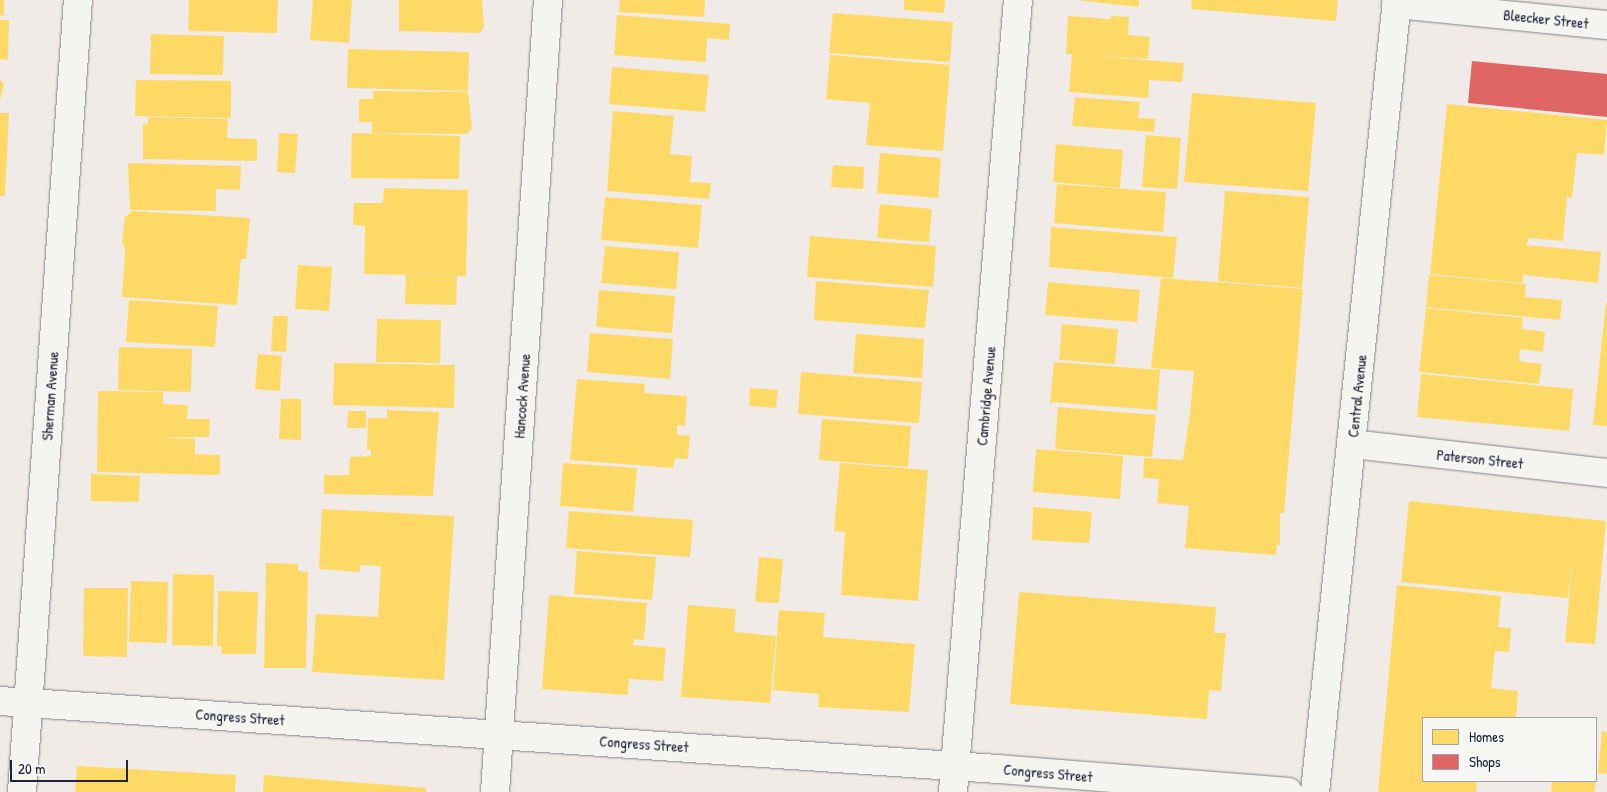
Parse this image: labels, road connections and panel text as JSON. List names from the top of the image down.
{
  "streets": {
    "street": [
      "Bleecker Street",
      "Sherman Avenue",
      "Hancock Avenue",
      "Cambridge Avenue",
      "Central Avenue",
      "Paterson Street",
      "Congress Street"
    ]
  },
  "crossings": [
    ["Bleecker Street", "Central Avenue"],
    ["Sherman Avenue", "Congress Street"],
    ["Hancock Avenue", "Congress Street"],
    ["Cambridge Avenue", "Congress Street"],
    ["Central Avenue", "Paterson Street"]
  ],
  "legend": ["Homes", "Shops"],
  "scale_bar": "20 m"
}
